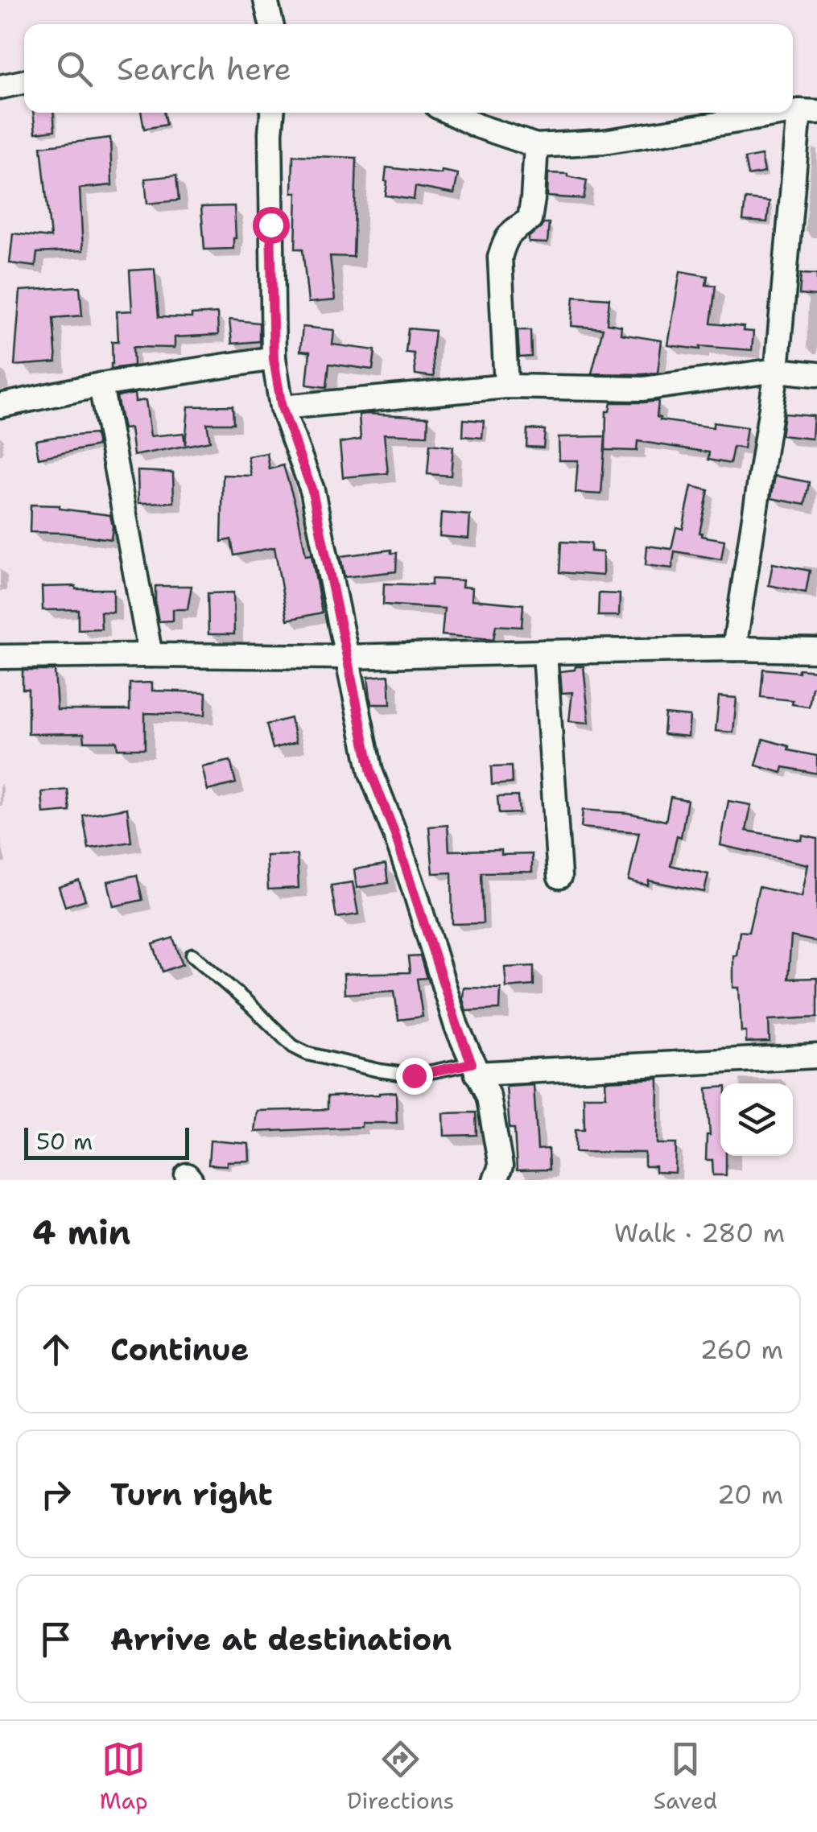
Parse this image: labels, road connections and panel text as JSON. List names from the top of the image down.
{
  "scale_bar": "50 m",
  "page": {
    "search": "Search here",
    "scale": "50 m",
    "heading": ["4 min", "Walk · 280 m"],
    "list": [
      ["Continue", "260 m"],
      ["Turn right", "20 m"],
      "Arrive at destination"
    ],
    "nav": ["Map", "Directions", "Saved"]
  }
}
